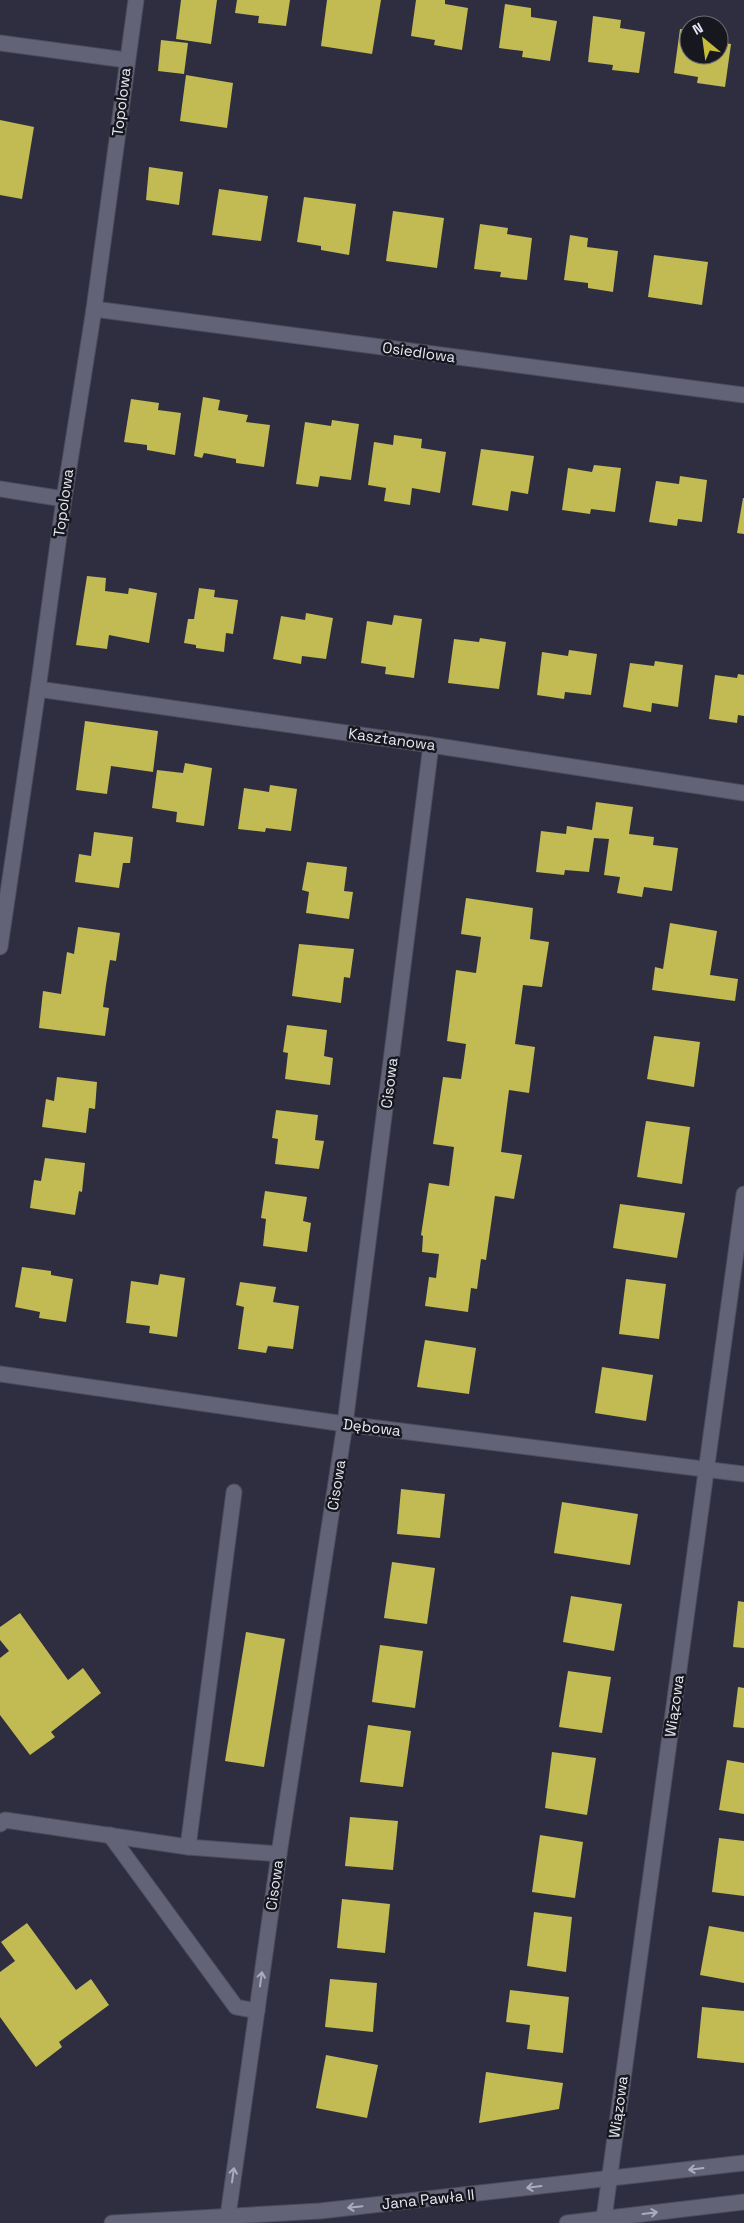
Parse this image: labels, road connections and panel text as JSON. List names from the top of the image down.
{
  "streets": {
    "street": [
      "Topolowa",
      "Osiedlowa",
      "Kasztanowa",
      "Cisowa",
      "Dębowa",
      "Wiązowa",
      "Jana Pawła II"
    ]
  },
  "crossings": [
    ["Topolowa", "Osiedlowa"],
    ["Topolowa", "Kasztanowa"],
    ["Kasztanowa", "Cisowa"],
    ["Cisowa", "Dębowa"],
    ["Cisowa", "Jana Pawła II"],
    ["Dębowa", "Wiązowa"],
    ["Wiązowa", "Jana Pawła II"]
  ],
  "north": "top left"
}
